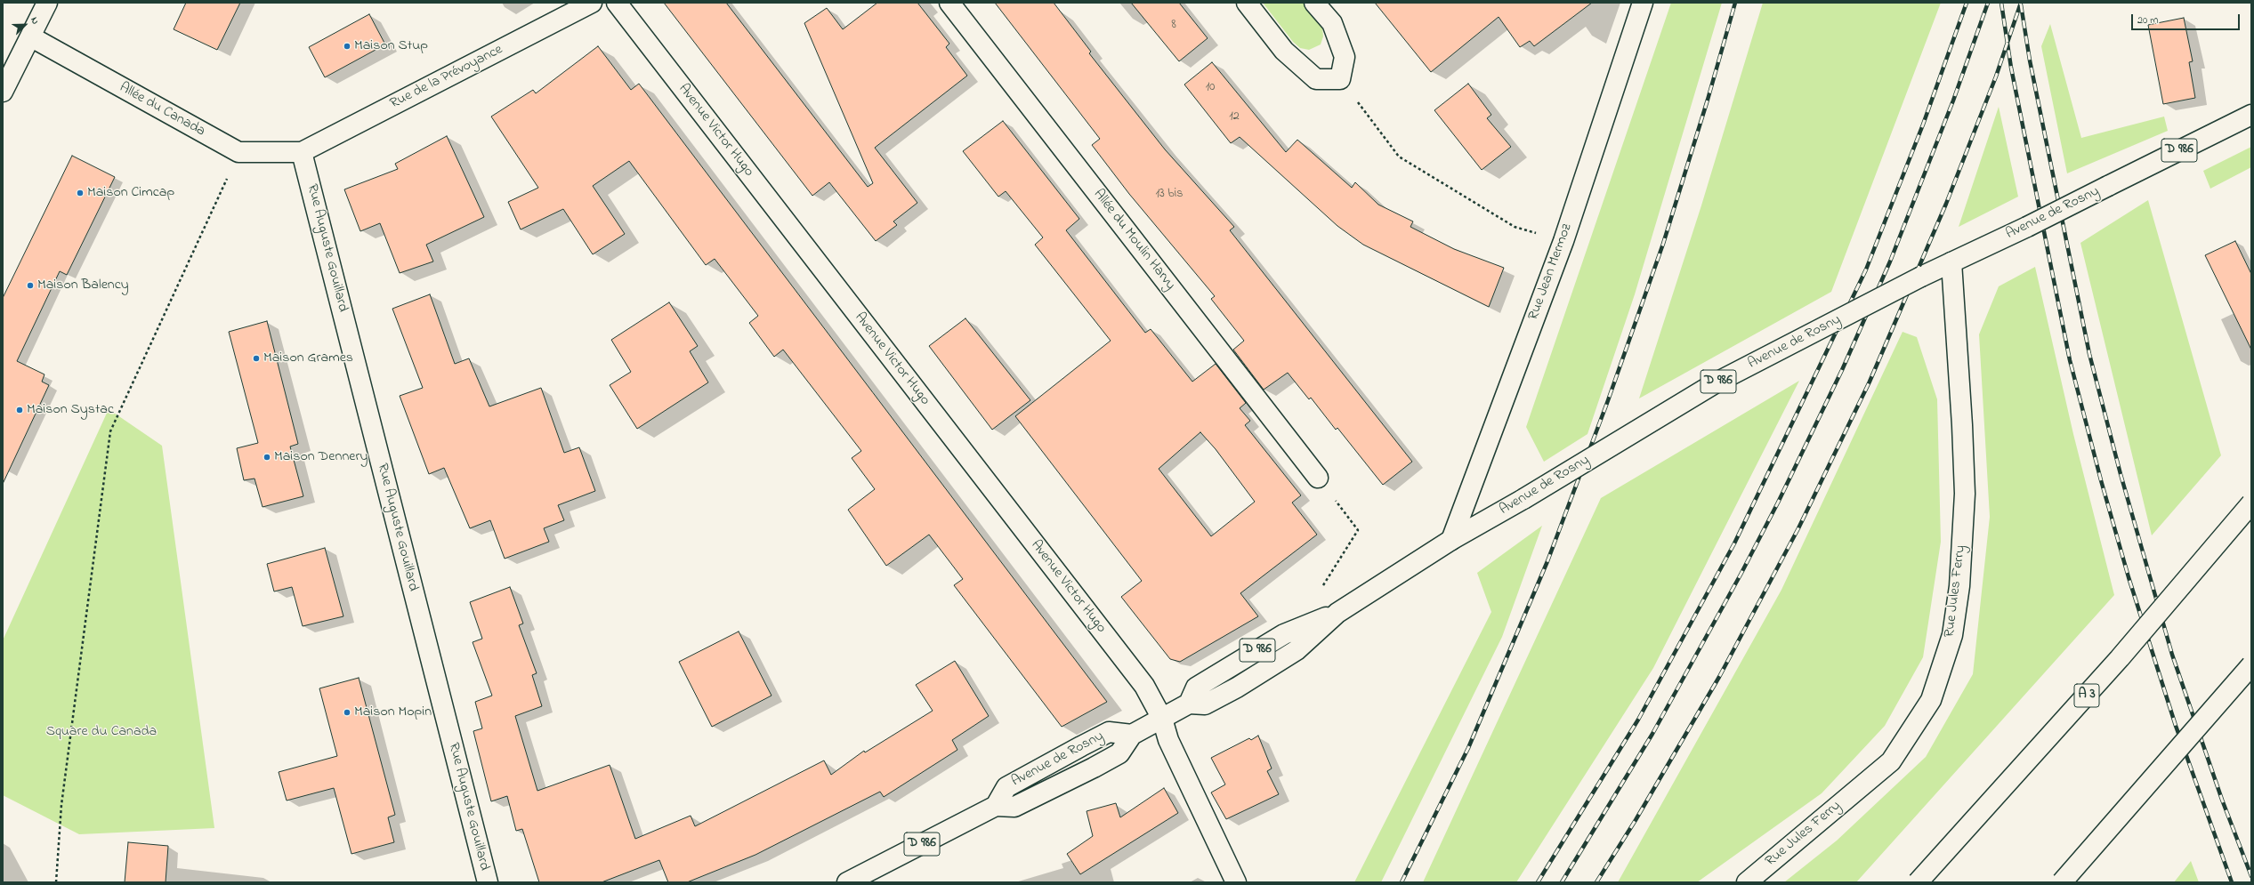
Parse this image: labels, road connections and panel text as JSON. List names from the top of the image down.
{
  "streets": {
    "main road": [
      "Rue de la Prévoyance",
      "Allée du Canada",
      "Avenue Victor Hugo",
      "D 986",
      "Avenue de Rosny",
      "Allée du Moulin Harvy",
      "Rue Auguste Gouillard",
      "Rue Jean Mermoz",
      "Rue Jules Ferry",
      "A 3"
    ]
  },
  "crossings": [
    ["Rue de la Prévoyance", "Allée du Canada"],
    ["Rue de la Prévoyance", "Rue Auguste Gouillard"],
    ["Allée du Canada", "Rue Auguste Gouillard"],
    ["Avenue Victor Hugo", "Avenue de Rosny"],
    ["Avenue de Rosny", "Rue Jean Mermoz"],
    ["Avenue de Rosny", "Rue Jules Ferry"]
  ],
  "parks": ["Square du Canada"],
  "places": [
    "Maison Stup",
    "Maison Cimcap",
    "Maison Balency",
    "Maison Grames",
    "Maison Systac",
    "Maison Dennery",
    "Maison Mopin"
  ],
  "house_numbers": [
    "8",
    "10",
    "12",
    "13 bis"
  ],
  "scale_bar": "20 m",
  "north": "top right"
}
